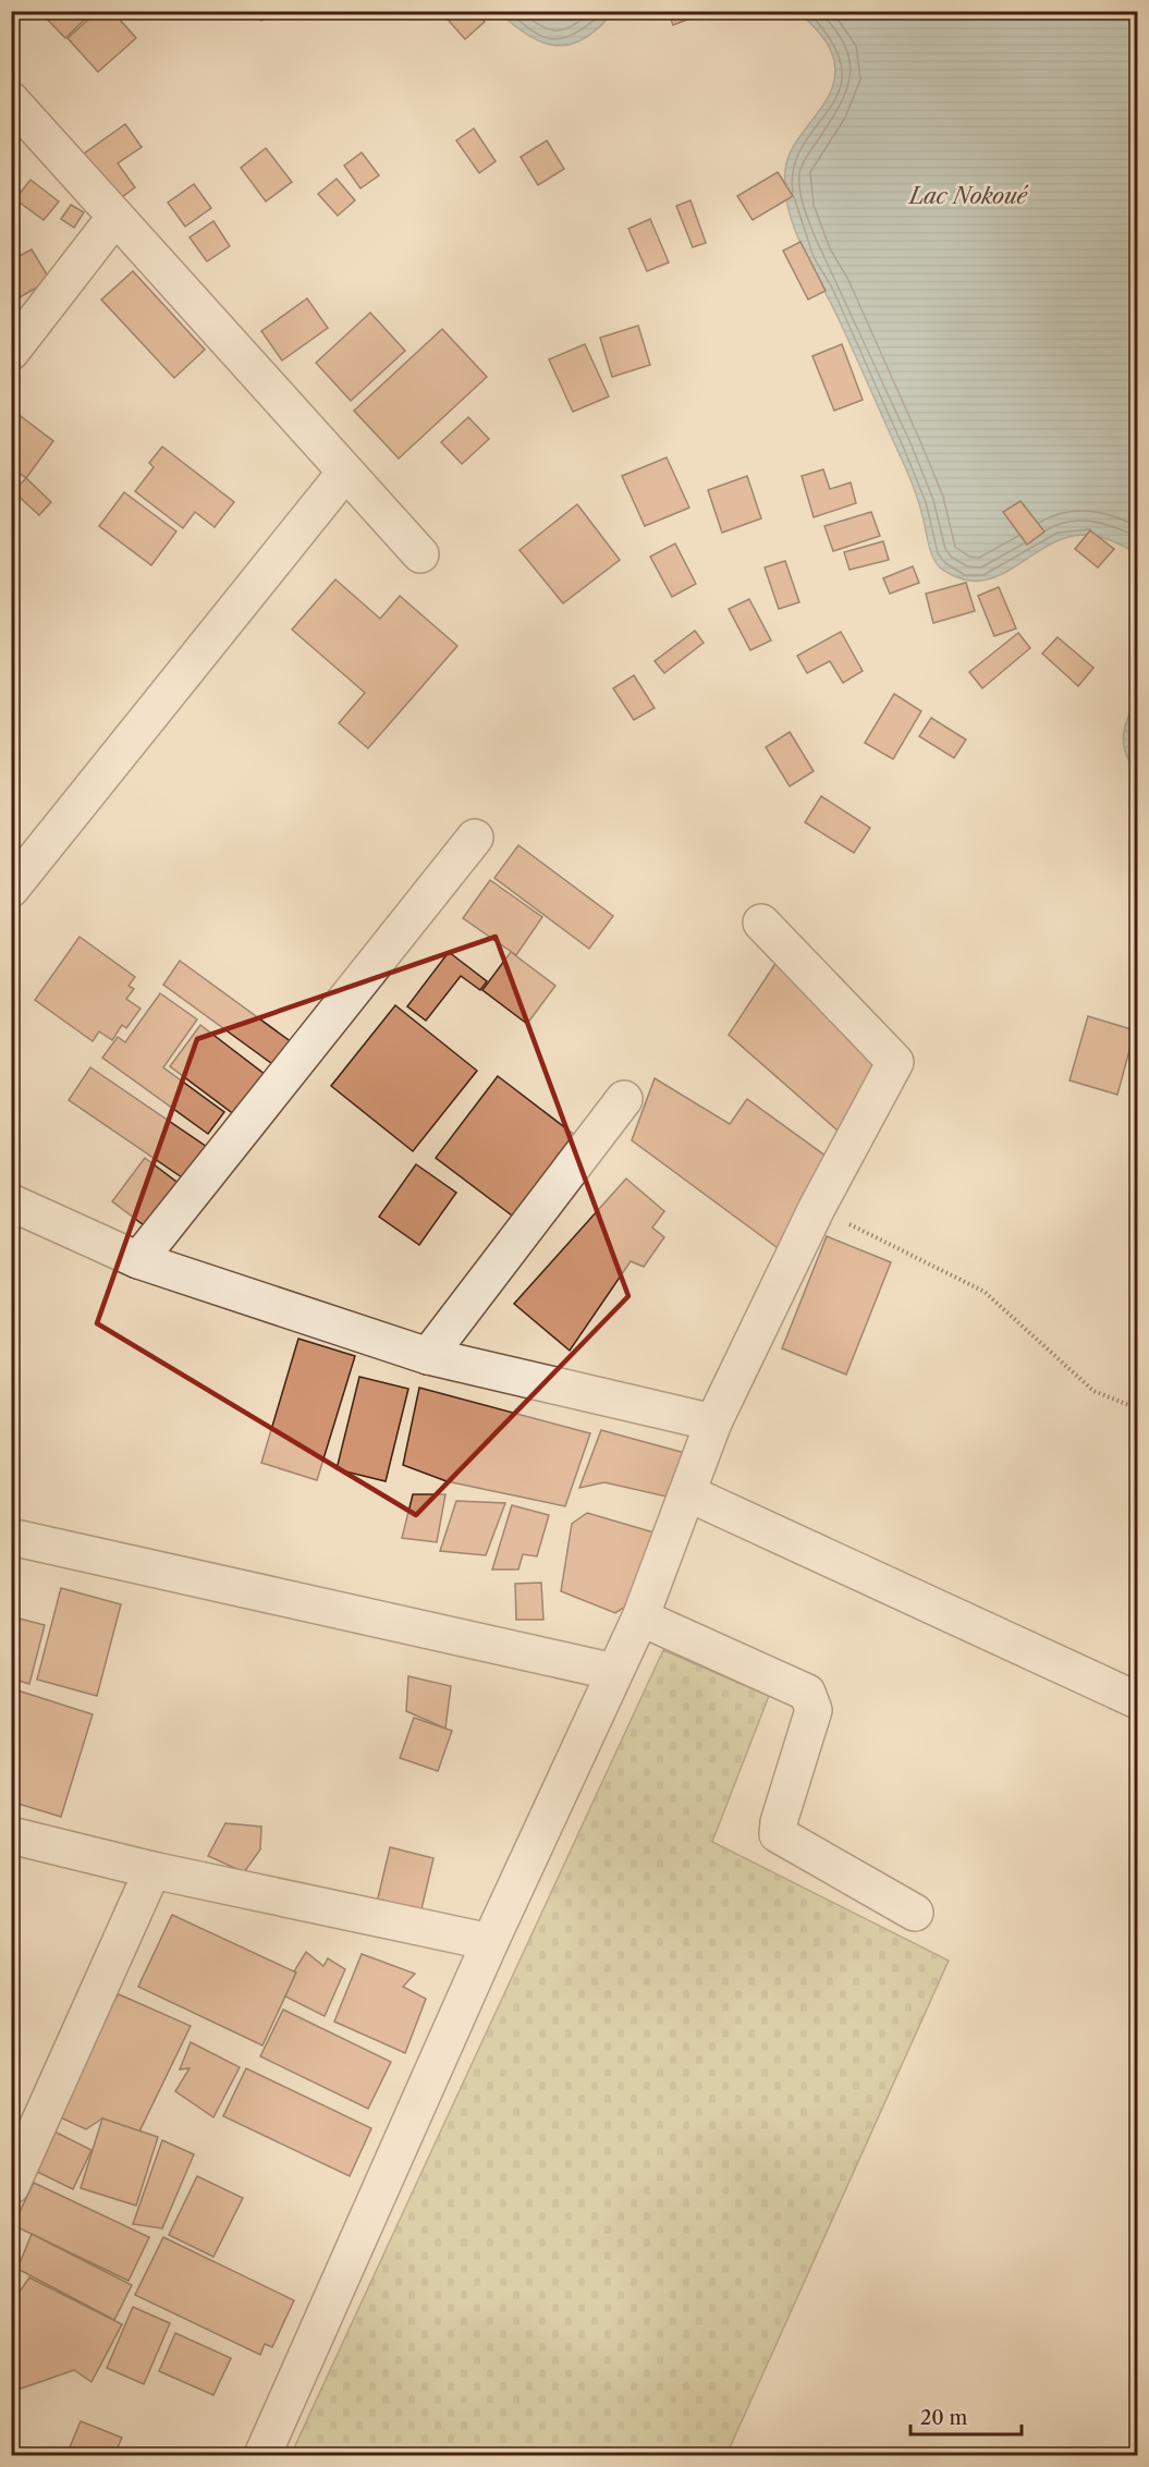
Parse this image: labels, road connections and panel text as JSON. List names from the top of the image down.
{
  "water": ["Lac Nokoué"],
  "scale_bar": "20 m"
}
